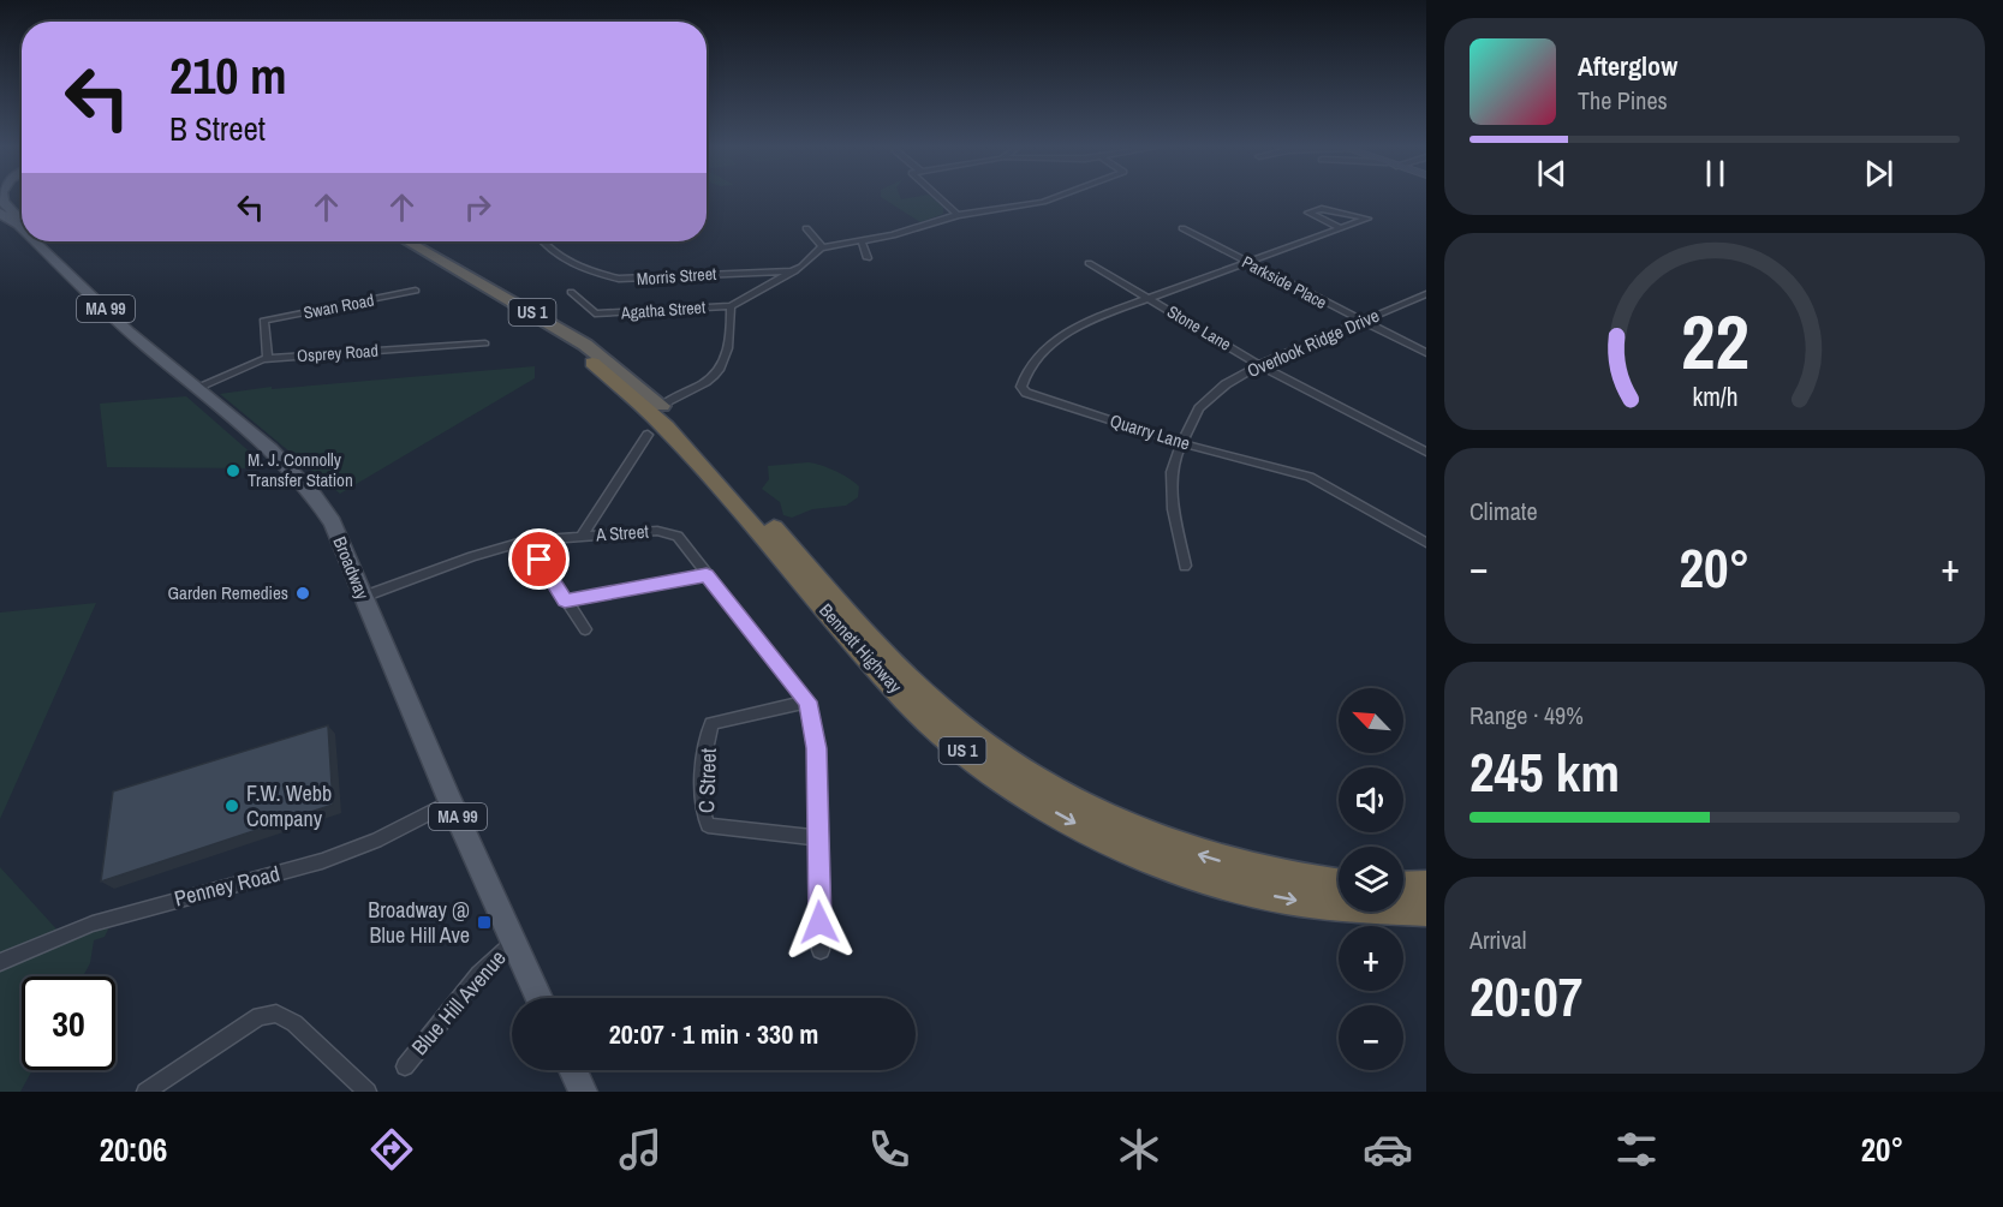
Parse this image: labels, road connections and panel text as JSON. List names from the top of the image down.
{
  "streets": {
    "highway": ["US 1", "Bennett Highway"],
    "main road": ["MA 99", "Broadway"],
    "street": [
      "Morris Street",
      "Parkside Place",
      "Swan Road",
      "Agatha Street",
      "Stone Lane",
      "Overlook Ridge Drive",
      "Osprey Road",
      "Quarry Lane",
      "A Street",
      "C Street",
      "Penney Road",
      "Blue Hill Avenue"
    ]
  },
  "crossings": [
    ["Parkside Place", "Overlook Ridge Drive"],
    ["Swan Road", "Osprey Road"],
    ["Stone Lane", "Overlook Ridge Drive"],
    ["Stone Lane", "Quarry Lane"],
    ["Overlook Ridge Drive", "Quarry Lane"],
    ["Osprey Road", "Broadway"],
    ["A Street", "C Street"],
    ["Broadway", "Penney Road"],
    ["Broadway", "Blue Hill Avenue"]
  ],
  "places": {
    "other": ["M. J. Connolly Transfer Station", "Garden Remedies", "F.W. Webb Company"],
    "transit": ["Broadway @ Blue Hill Ave"]
  },
  "north": "top left",
  "page": {
    "turn": ["210 m", "B Street"],
    "song": ["Afterglow", "The Pines"],
    "tile": [
      "Climate",
      ["Range · 49%", "245 km"],
      ["Arrival", "20:07"]
    ],
    "heat": ["−", "20°", "+"],
    "map_buttons": ["+", "−"],
    "limit": "30",
    "trip": "20:07 · 1 min · 330 m",
    "tabs": ["20:06", "20°"],
    "gauge": ["22", "km/h"]
  }
}
